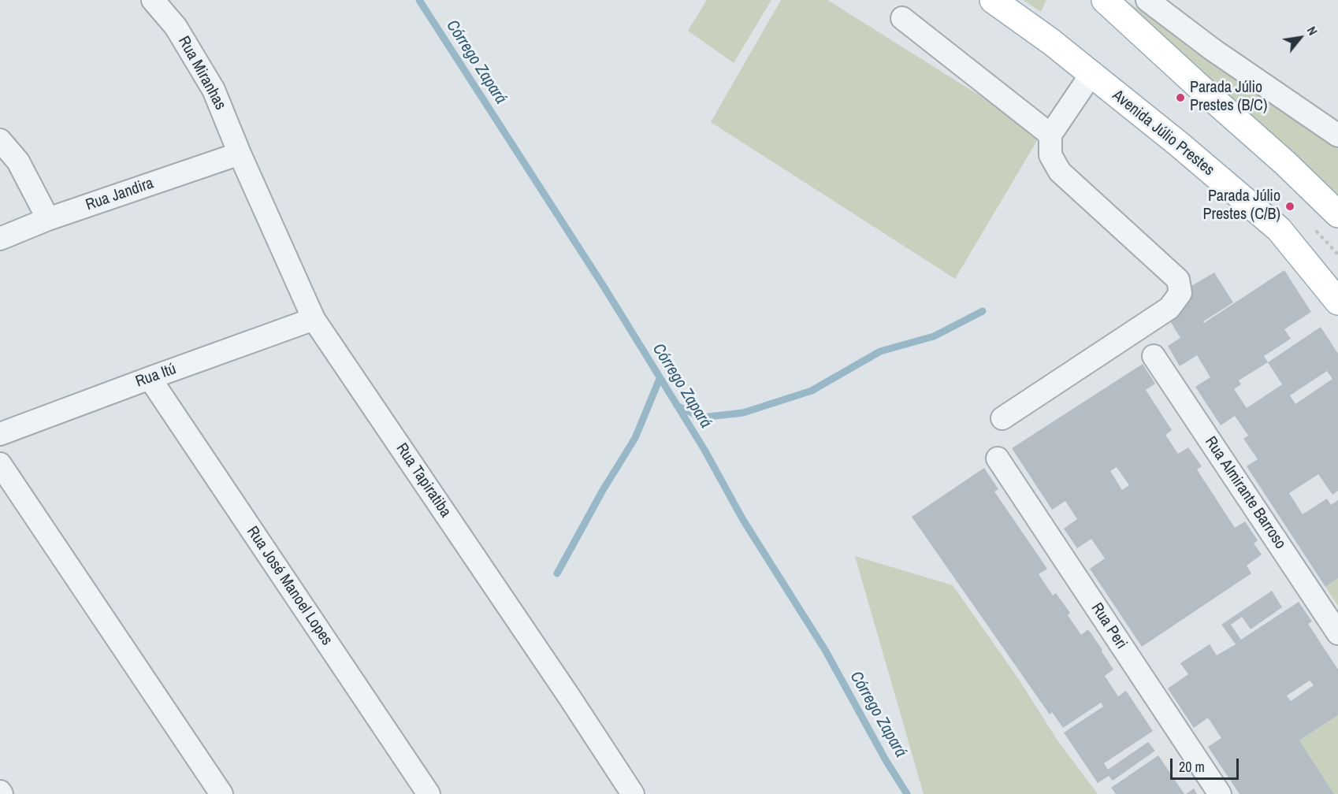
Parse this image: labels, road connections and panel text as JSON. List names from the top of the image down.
{
  "streets": {
    "main road": ["Avenida Júlio Prestes"],
    "street": [
      "Rua Miranhas",
      "Rua Jandira",
      "Rua Itú",
      "Rua Tapiratiba",
      "Rua Almirante Barroso",
      "Rua José Manoel Lopes",
      "Rua Peri"
    ]
  },
  "crossings": [
    ["Rua Miranhas", "Rua Jandira"],
    ["Rua Miranhas", "Rua Tapiratiba"],
    ["Rua Jandira", "Rua Tapiratiba"],
    ["Rua Itú", "Rua Tapiratiba"],
    ["Rua Itú", "Rua José Manoel Lopes"]
  ],
  "water": ["Córrego Zapará"],
  "places": ["Parada Júlio Prestes (B/C)", "Parada Júlio Prestes (C/B)"],
  "scale_bar": "20 m",
  "north": "top right"
}
